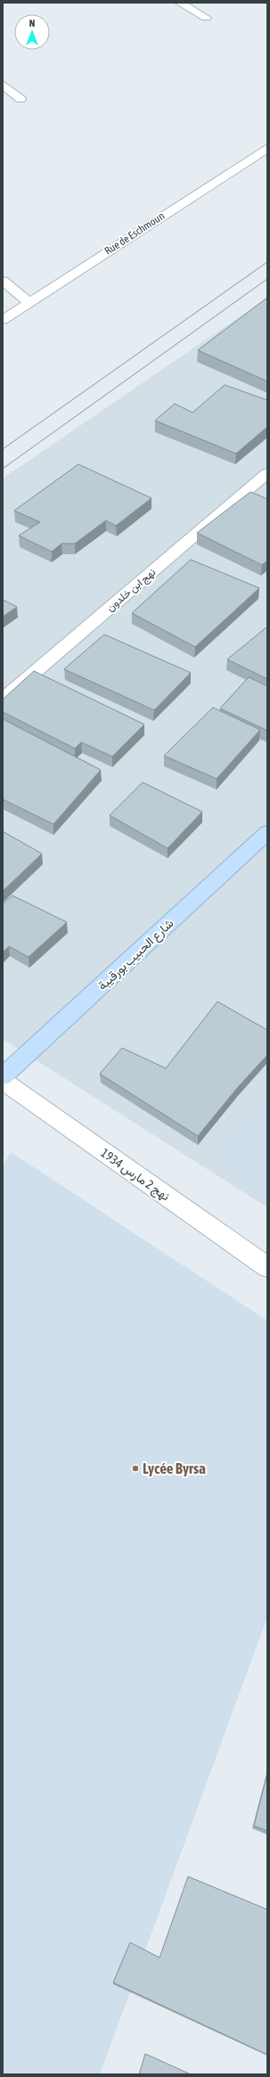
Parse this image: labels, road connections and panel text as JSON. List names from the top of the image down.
{
  "streets": {
    "main road": ["شارع الحبيب بورقيبة"],
    "street": ["Rue de Eschmoun", "نهج ابن خلدون", "نهج 2 مارس 1934"]
  },
  "places": ["Lycée Byrsa"],
  "north": "top"
}
